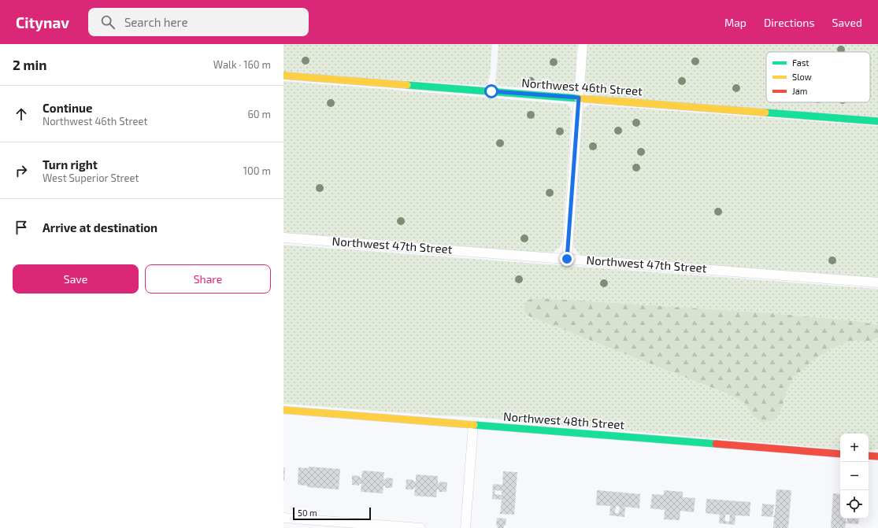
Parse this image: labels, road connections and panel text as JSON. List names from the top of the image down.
{
  "streets": {
    "street": ["Northwest 46th Street", "Northwest 47th Street", "Northwest 48th Street"]
  },
  "legend": ["Fast", "Slow", "Jam"],
  "scale_bar": "50 m",
  "page": {
    "header": "Citynav",
    "search": "Search here",
    "nav": ["Map", "Directions", "Saved"],
    "heading": ["2 min", "Walk · 160 m"],
    "list": [
      ["Continue", "Northwest 46th Street", "60 m"],
      ["Turn right", "West Superior Street", "100 m"],
      "Arrive at destination"
    ],
    "buttons": ["Save", "Share"],
    "map_buttons": ["+", "−"],
    "scale": "50 m"
  }
}
